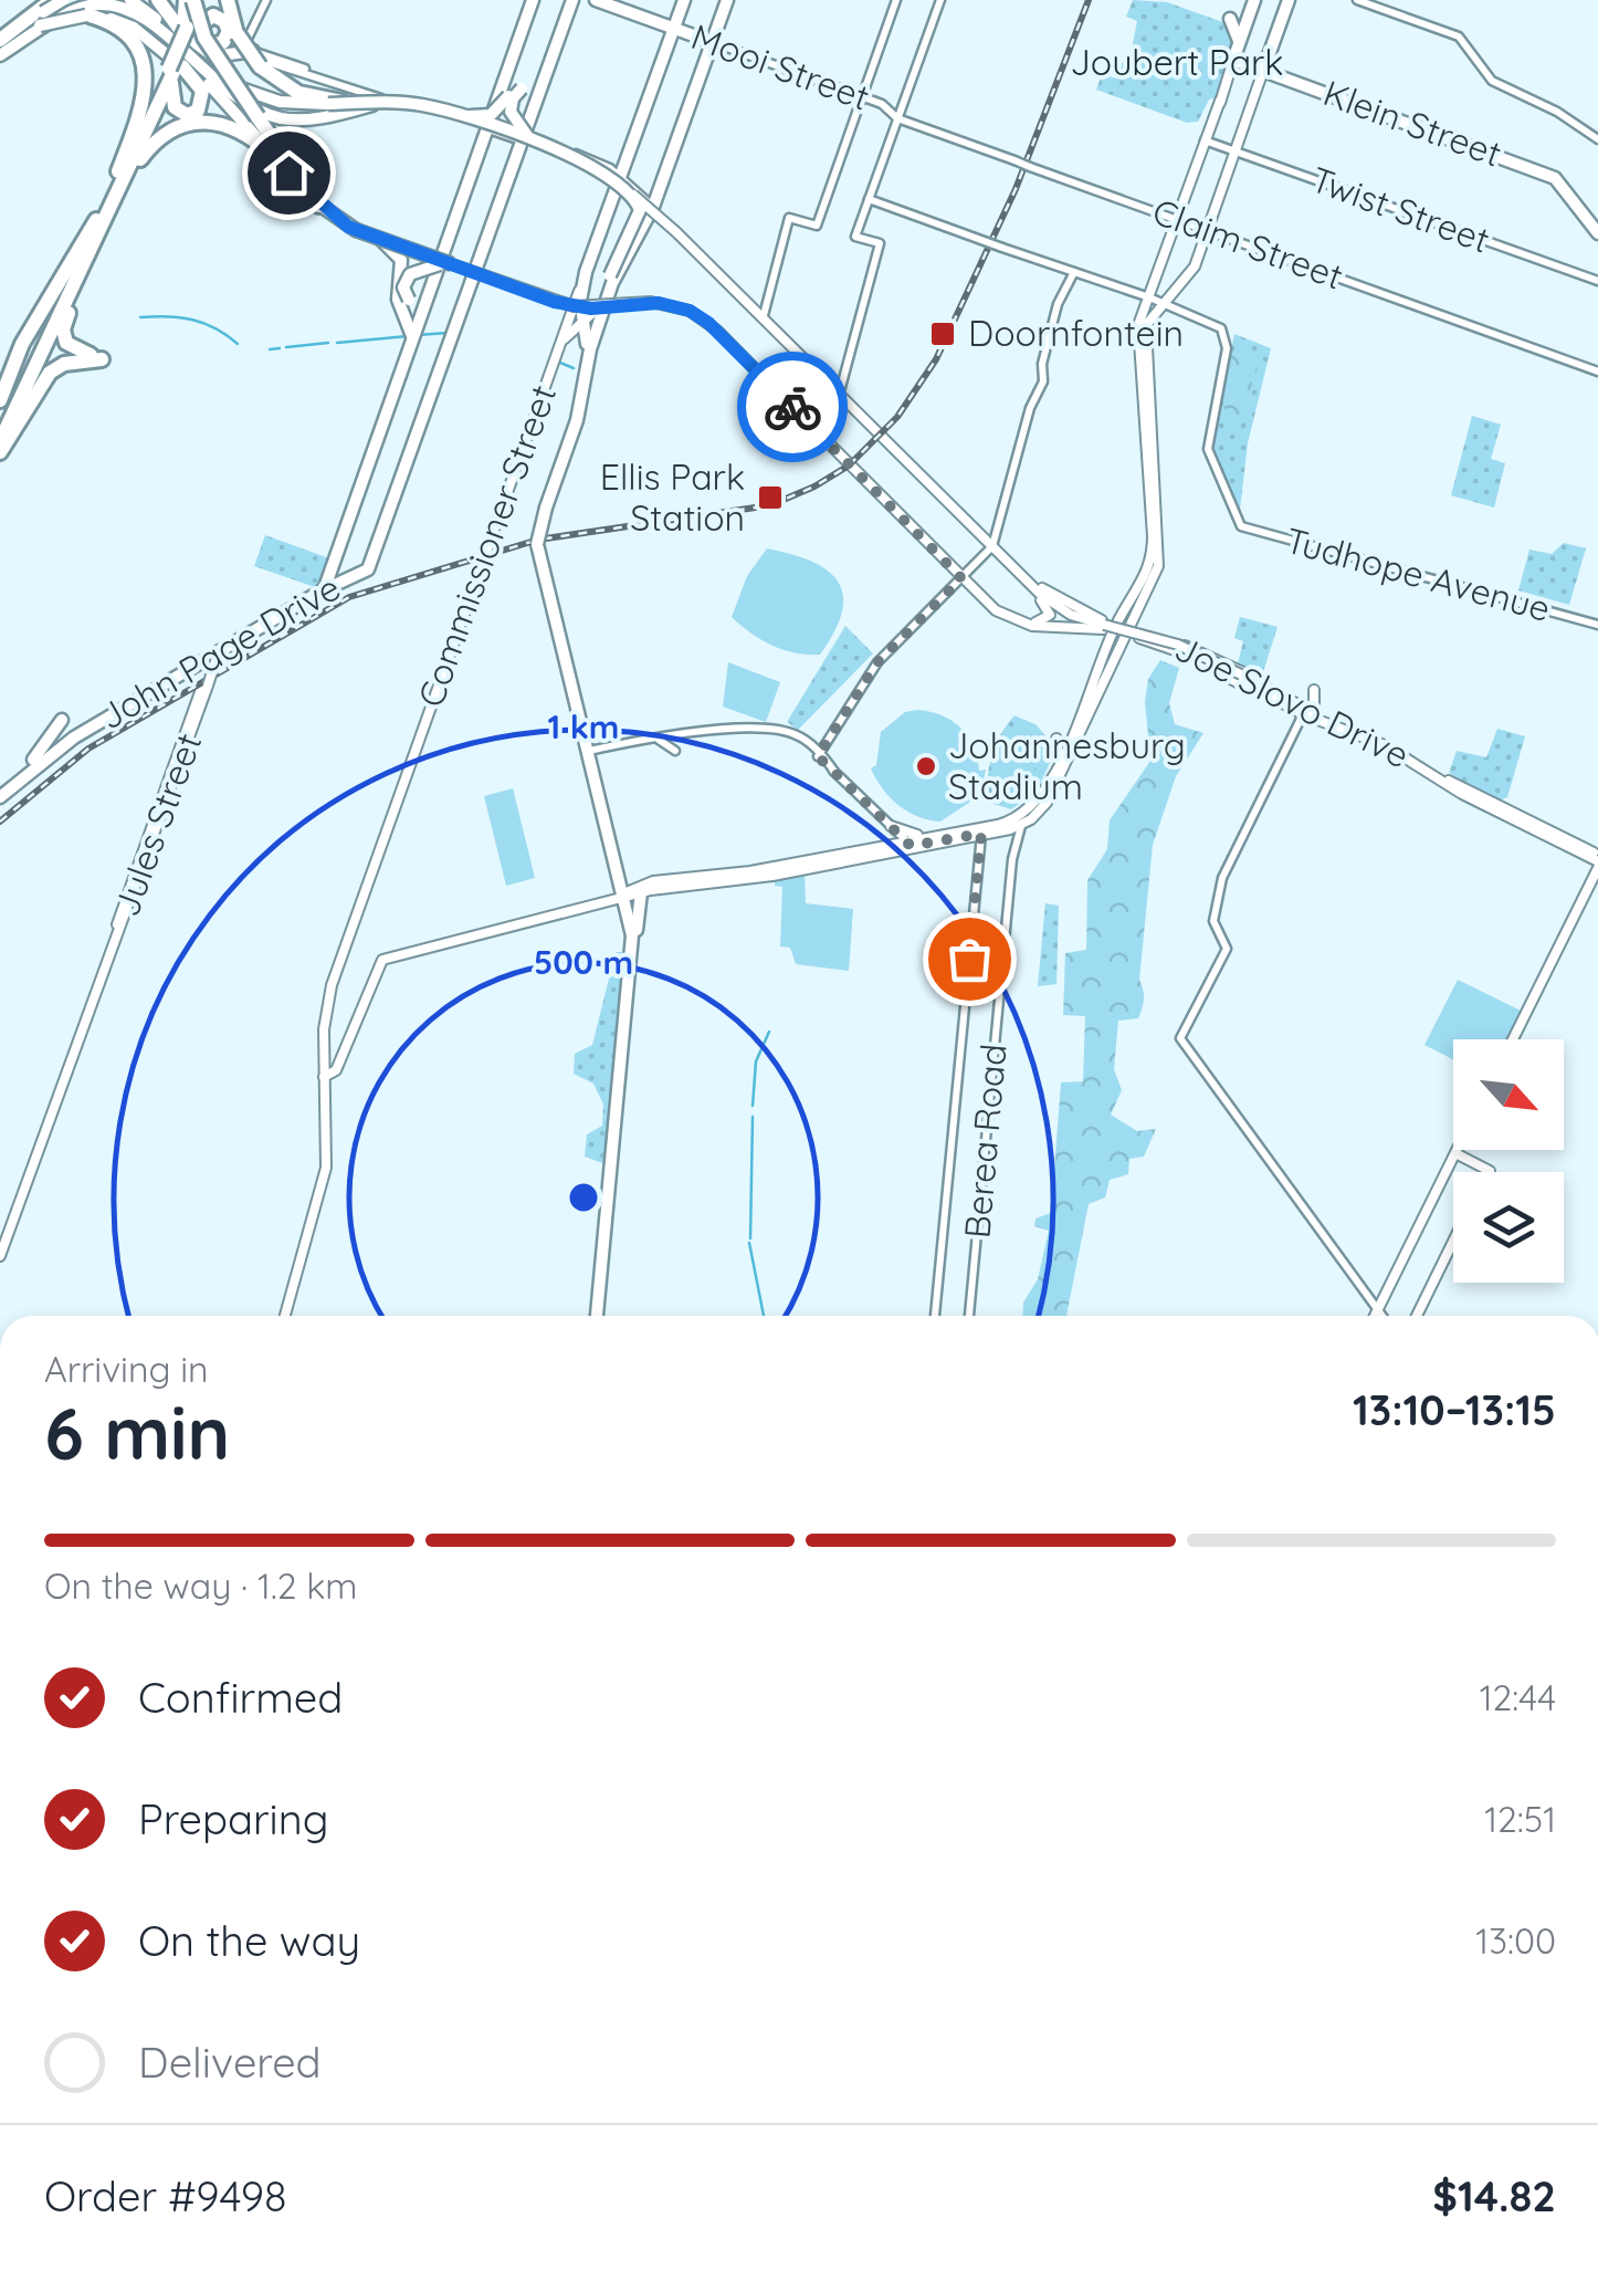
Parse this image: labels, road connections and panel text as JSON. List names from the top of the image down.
{
  "streets": {
    "main road": [
      "Mooi Street",
      "Klein Street",
      "Commissioner Street",
      "John Page Drive",
      "Joe Slovo Drive",
      "Jules Street"
    ],
    "street": [
      "Twist Street",
      "Claim Street",
      "Tudhope Avenue",
      "Berea Road"
    ]
  },
  "crossings": [
    ["Mooi Street", "Claim Street"],
    ["Mooi Street", "Commissioner Street"],
    ["John Page Drive", "Jules Street"]
  ],
  "parks": ["Joubert Park"],
  "places": {
    "transit": ["Doornfontein", "Ellis Park Station"],
    "other": ["Johannesburg Stadium"]
  },
  "north": "bottom right",
  "page": {
    "heading": ["6 min", "Arriving in", "13:10–13:15"],
    "panel": ["Order #9498", "$14.82"],
    "bar": "On the way · 1.2 km",
    "list": [
      ["Confirmed", "12:44"],
      ["Preparing", "12:51"],
      ["On the way", "13:00"],
      "Delivered"
    ]
  },
  "rings": ["1 km", "500 m"]
}
